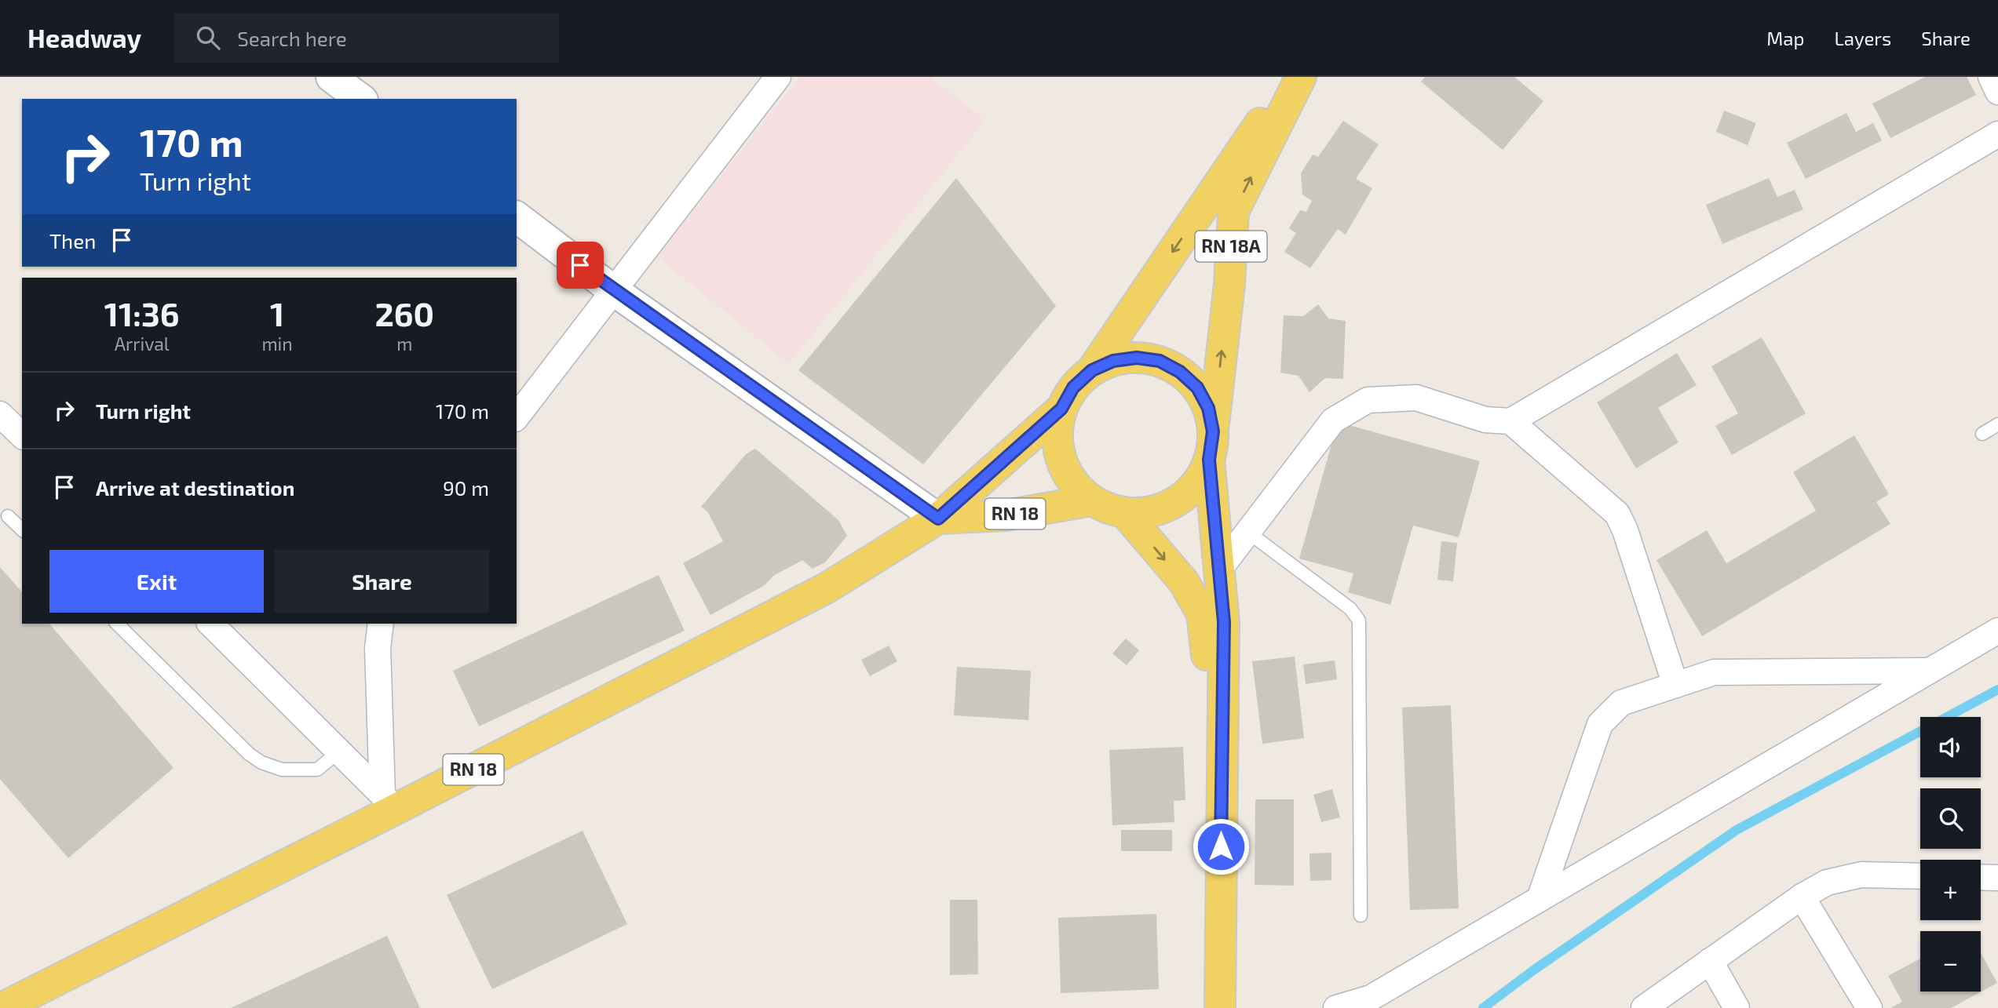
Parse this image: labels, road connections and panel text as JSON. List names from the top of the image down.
{
  "streets": {
    "main road": ["RN 18A", "RN 18"]
  },
  "crossings": [
    ["RN 18A", "RN 18"]
  ],
  "page": {
    "header": "Headway",
    "search": "Search here",
    "nav": ["Map", "Layers", "Share"],
    "turn": ["170 m", "Turn right"],
    "then": "Then",
    "eta": [
      "11:36",
      "Arrival",
      "1",
      "min",
      "260",
      "m"
    ],
    "list": [
      {
        "name": "Turn right",
        "value": "170 m"
      },
      {
        "name": "Arrive at destination",
        "value": "90 m"
      }
    ],
    "buttons": ["Exit", "Share"],
    "map_buttons": ["+", "−"]
  }
}
